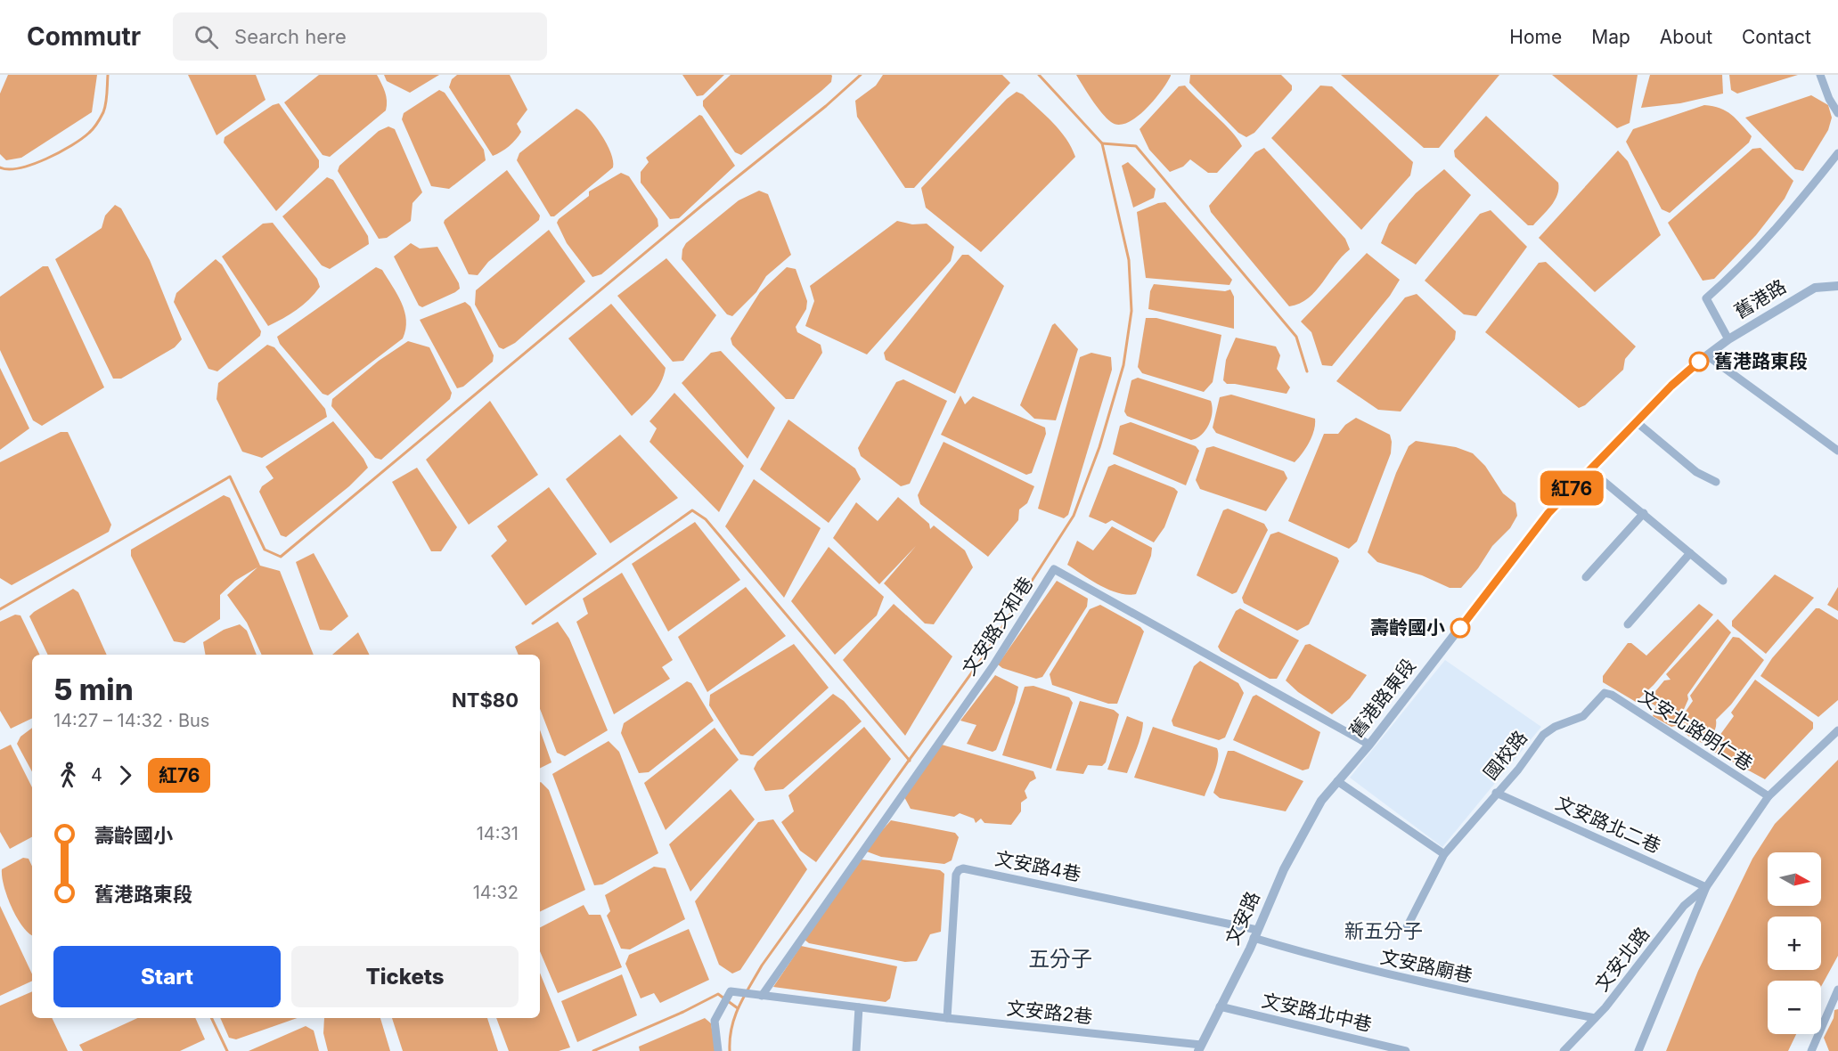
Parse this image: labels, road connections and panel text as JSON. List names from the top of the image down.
{
  "streets": {
    "street": [
      "舊港路",
      "文安路文和巷",
      "舊港路東段",
      "文安北路明仁巷",
      "國校路",
      "文安路北二巷",
      "文安路4巷",
      "文安路",
      "文安北路",
      "文安路廟巷",
      "文安路2巷",
      "文安路北中巷"
    ]
  },
  "crossings": [
    ["舊港路", "舊港路東段"],
    ["文安路文和巷", "舊港路東段"],
    ["文安路文和巷", "文安路2巷"],
    ["舊港路東段", "文安路"],
    ["文安北路明仁巷", "國校路"],
    ["國校路", "文安路北二巷"],
    ["文安路北二巷", "文安北路"],
    ["文安路4巷", "文安路"],
    ["文安路4巷", "文安路廟巷"],
    ["文安路4巷", "文安路2巷"],
    ["文安路", "文安路廟巷"],
    ["文安路", "文安路2巷"],
    ["文安路", "文安路北中巷"],
    ["文安北路", "文安路廟巷"]
  ],
  "districts": ["新五分子", "五分子"],
  "places": ["舊港路東段", "壽齡國小"],
  "lines": ["bus line 紅76"],
  "north": "right",
  "page": {
    "header": "Commutr",
    "search": "Search here",
    "nav": [
      "Home",
      "Map",
      "About",
      "Contact"
    ],
    "on_map": "紅76",
    "heading": ["5 min", "14:27 – 14:32 · Bus", "NT$80"],
    "legs": ["4", "紅76"],
    "list": [
      {
        "name": "壽齡國小",
        "value": "14:31"
      },
      {
        "name": "舊港路東段",
        "value": "14:32"
      }
    ],
    "map_buttons": ["+", "−"],
    "buttons": ["Start", "Tickets"]
  }
}
